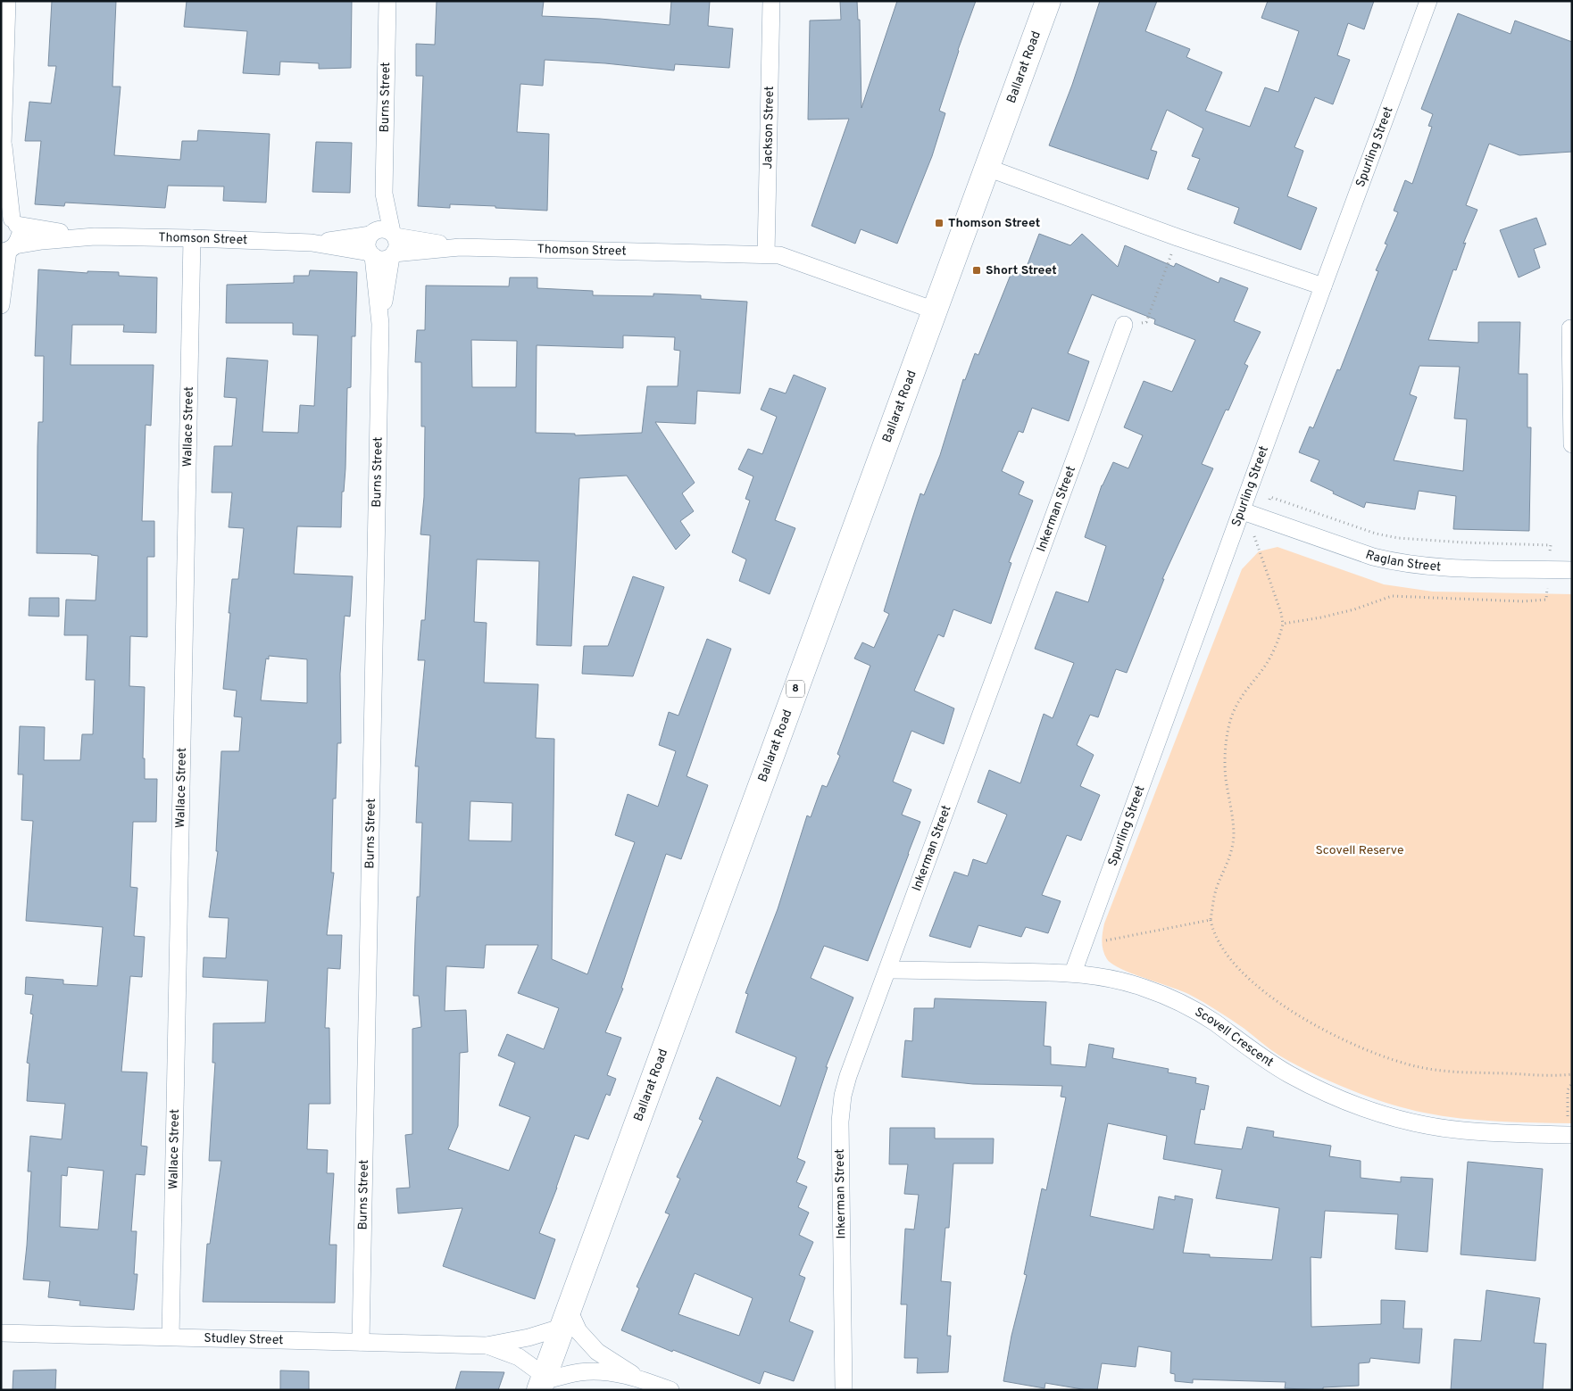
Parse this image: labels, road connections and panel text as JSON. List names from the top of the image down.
{
  "streets": {
    "highway": ["Ballarat Road", "8"],
    "street": [
      "Burns Street",
      "Jackson Street",
      "Spurling Street",
      "Thomson Street",
      "Wallace Street",
      "Inkerman Street",
      "Raglan Street",
      "Scovell Crescent",
      "Studley Street"
    ]
  },
  "crossings": [
    ["Ballarat Road", "Thomson Street"],
    ["Ballarat Road", "Studley Street"],
    ["Burns Street", "Thomson Street"],
    ["Burns Street", "Studley Street"],
    ["Jackson Street", "Thomson Street"],
    ["Spurling Street", "Raglan Street"],
    ["Spurling Street", "Scovell Crescent"],
    ["Thomson Street", "Wallace Street"],
    ["Wallace Street", "Studley Street"],
    ["Inkerman Street", "Scovell Crescent"]
  ],
  "parks": ["Scovell Reserve"],
  "places": {
    "transit": ["Thomson Street", "Short Street"]
  }
}
